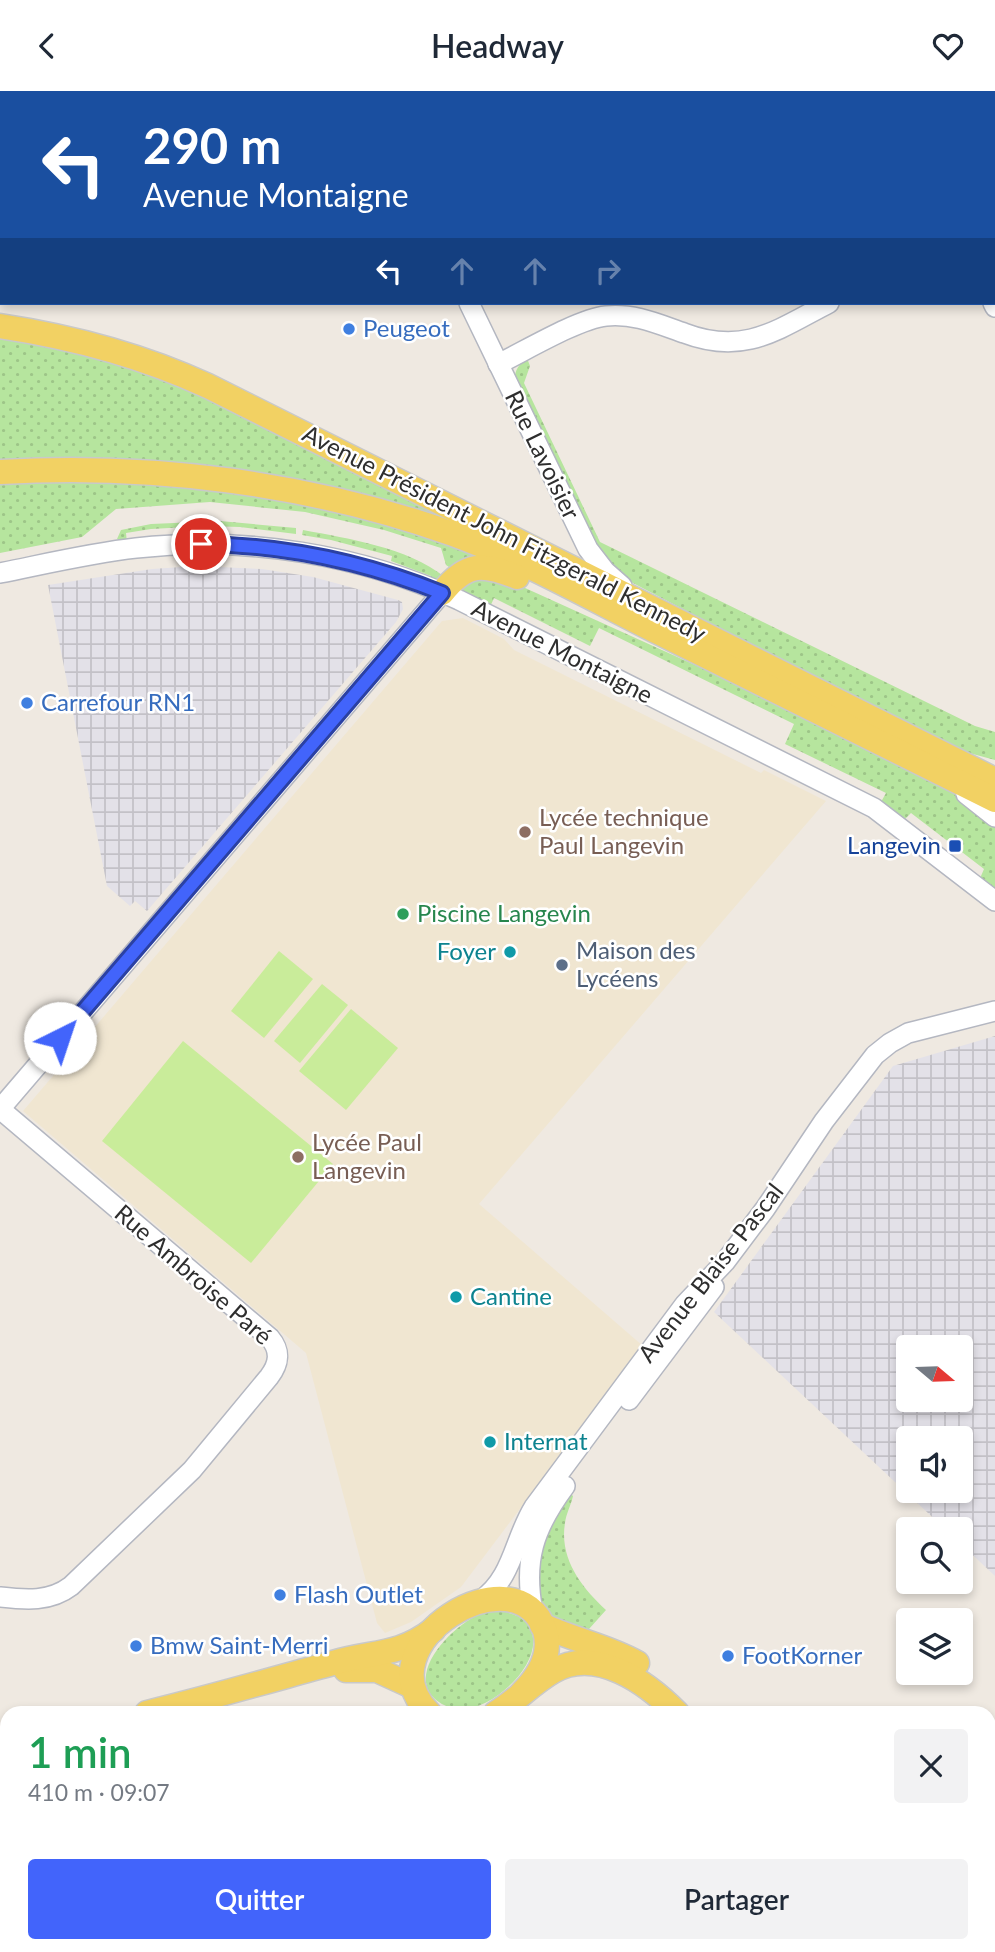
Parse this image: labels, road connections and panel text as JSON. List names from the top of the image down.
{
  "streets": {
    "main road": ["Avenue Président John Fitzgerald Kennedy", "Avenue Blaise Pascal"],
    "street": ["Rue Lavoisier", "Avenue Montaigne", "Rue Ambroise Paré"]
  },
  "crossings": [
    ["Rue Lavoisier", "Avenue Président John Fitzgerald Kennedy"]
  ],
  "places": {
    "other": [
      "Peugeot",
      "Carrefour RN1",
      "Lycée technique Paul Langevin",
      "Piscine Langevin",
      "Foyer",
      "Maison des Lycéens",
      "Lycée Paul Langevin",
      "Cantine",
      "Internat",
      "Flash Outlet",
      "Bmw Saint-Merri",
      "FootKorner"
    ],
    "transit": ["Langevin"]
  },
  "north": "right",
  "page": {
    "header": "Headway",
    "turn": ["290 m", "Avenue Montaigne"],
    "heading": ["1 min", "410 m · 09:07"],
    "buttons": ["Quitter", "Partager"]
  }
}
